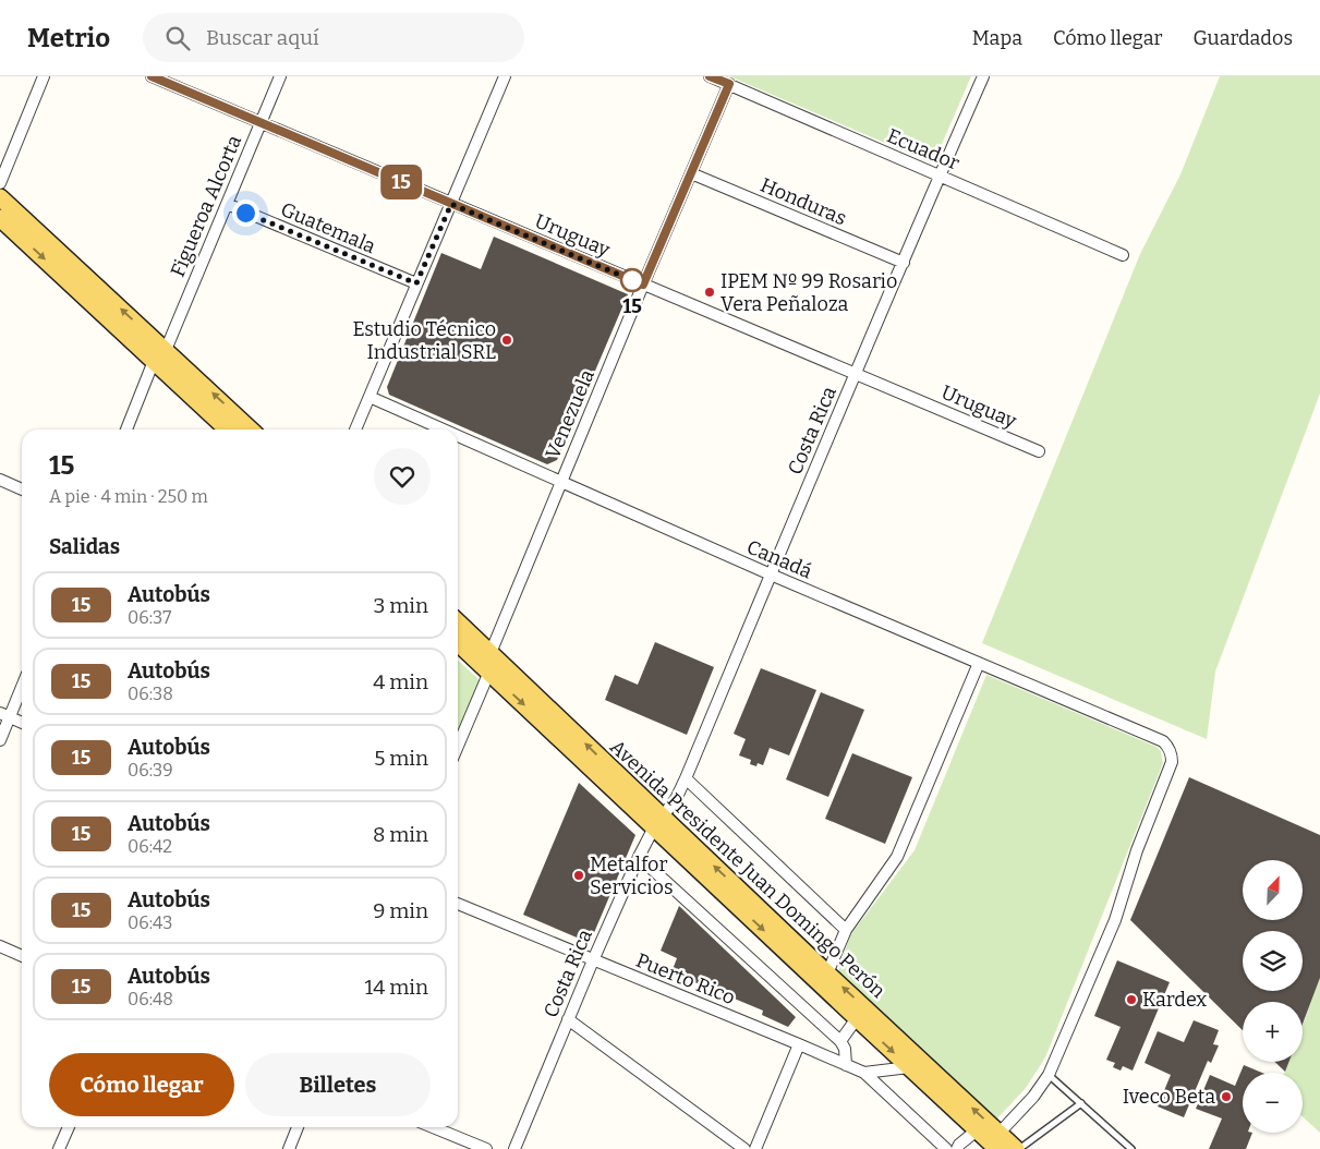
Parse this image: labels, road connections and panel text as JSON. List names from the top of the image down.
{
  "streets": {
    "main road": ["Avenida Presidente Juan Domingo Perón"],
    "street": [
      "Ecuador",
      "Honduras",
      "Figueroa Alcorta",
      "Guatemala",
      "Uruguay",
      "Venezuela",
      "Costa Rica",
      "Canadá",
      "Puerto Rico"
    ]
  },
  "crossings": [
    ["Ecuador", "Venezuela"],
    ["Ecuador", "Costa Rica"],
    ["Honduras", "Venezuela"],
    ["Honduras", "Costa Rica"],
    ["Figueroa Alcorta", "Guatemala"],
    ["Figueroa Alcorta", "Uruguay"],
    ["Uruguay", "Venezuela"],
    ["Uruguay", "Costa Rica"],
    ["Venezuela", "Canadá"],
    ["Venezuela", "Avenida Presidente Juan Domingo Perón"],
    ["Costa Rica", "Canadá"],
    ["Costa Rica", "Avenida Presidente Juan Domingo Perón"],
    ["Costa Rica", "Puerto Rico"],
    ["Avenida Presidente Juan Domingo Perón", "Puerto Rico"]
  ],
  "places": [
    "15",
    "IPEM Nº 99 Rosario Vera Peñaloza",
    "Estudio Técnico Industrial SRL",
    "Metalfor Servicios",
    "Kardex",
    "Iveco Beta"
  ],
  "lines": ["bus line 15"],
  "north": "top right",
  "page": {
    "header": "Metrio",
    "search": "Buscar aquí",
    "nav": ["Mapa", "Cómo llegar", "Guardados"],
    "on_map": "15",
    "heading": [
      ["15", "A pie · 4 min · 250 m"],
      "Salidas"
    ],
    "list": [
      {
        "mark": "15",
        "name": "Autobús",
        "note": "06:37",
        "value": "3 min"
      },
      {
        "mark": "15",
        "name": "Autobús",
        "note": "06:38",
        "value": "4 min"
      },
      {
        "mark": "15",
        "name": "Autobús",
        "note": "06:39",
        "value": "5 min"
      },
      {
        "mark": "15",
        "name": "Autobús",
        "note": "06:42",
        "value": "8 min"
      },
      {
        "mark": "15",
        "name": "Autobús",
        "note": "06:43",
        "value": "9 min"
      },
      {
        "mark": "15",
        "name": "Autobús",
        "note": "06:48",
        "value": "14 min"
      }
    ],
    "map_buttons": ["+", "−"],
    "buttons": ["Cómo llegar", "Billetes"]
  }
}
